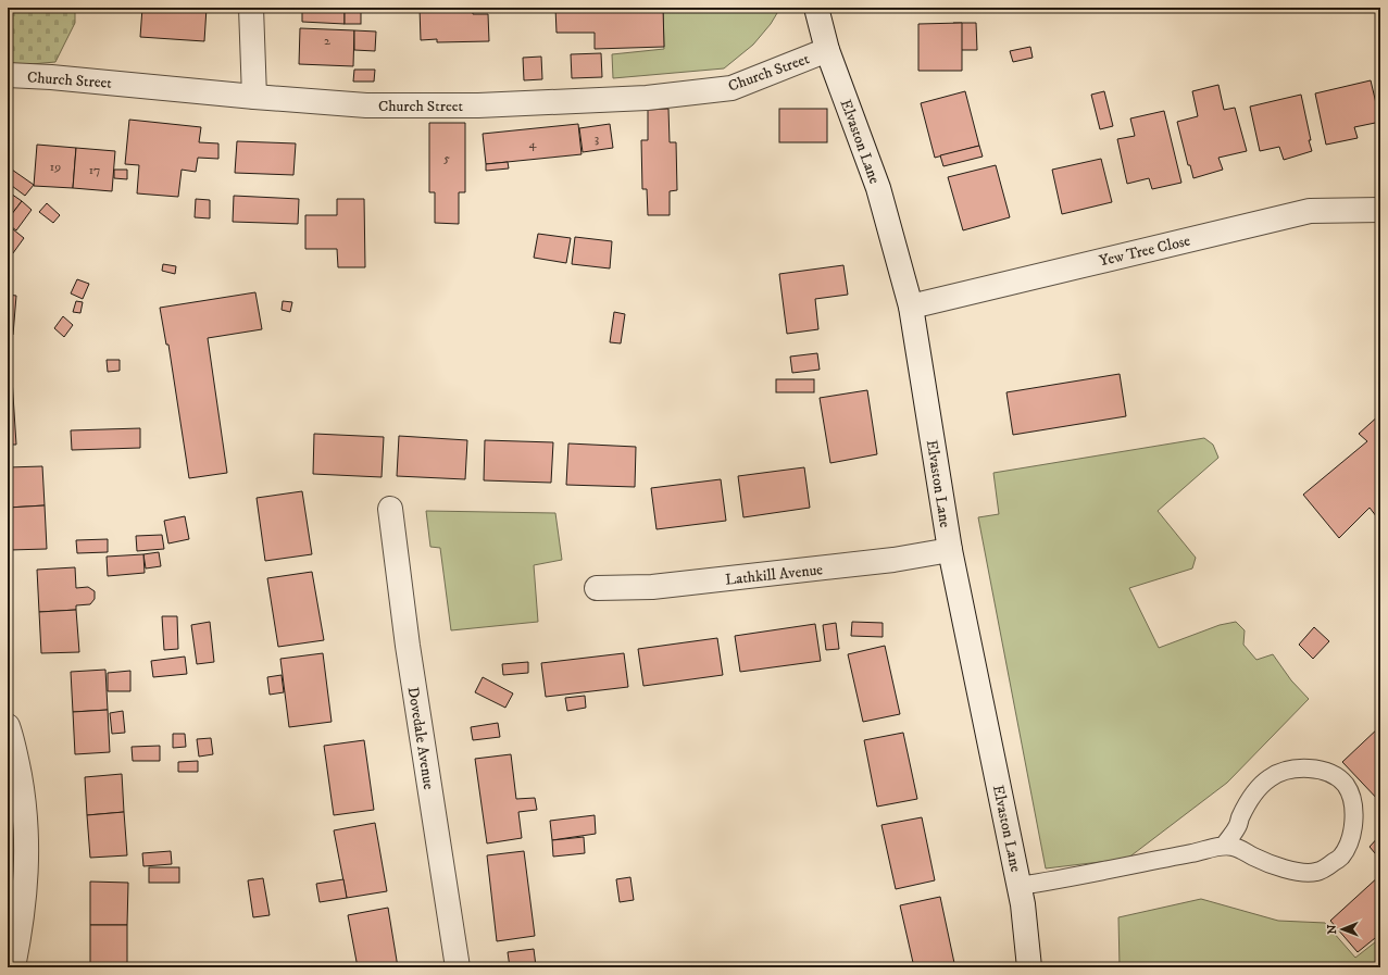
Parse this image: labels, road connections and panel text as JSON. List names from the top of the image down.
{
  "streets": {
    "street": [
      "Church Street",
      "Elvaston Lane",
      "Yew Tree Close",
      "Lathkill Avenue",
      "Dovedale Avenue"
    ]
  },
  "crossings": [
    ["Church Street", "Elvaston Lane"],
    ["Elvaston Lane", "Yew Tree Close"],
    ["Elvaston Lane", "Lathkill Avenue"]
  ],
  "house_numbers": [
    "2",
    "3",
    "4",
    "5",
    "19",
    "17"
  ],
  "north": "left"
}
